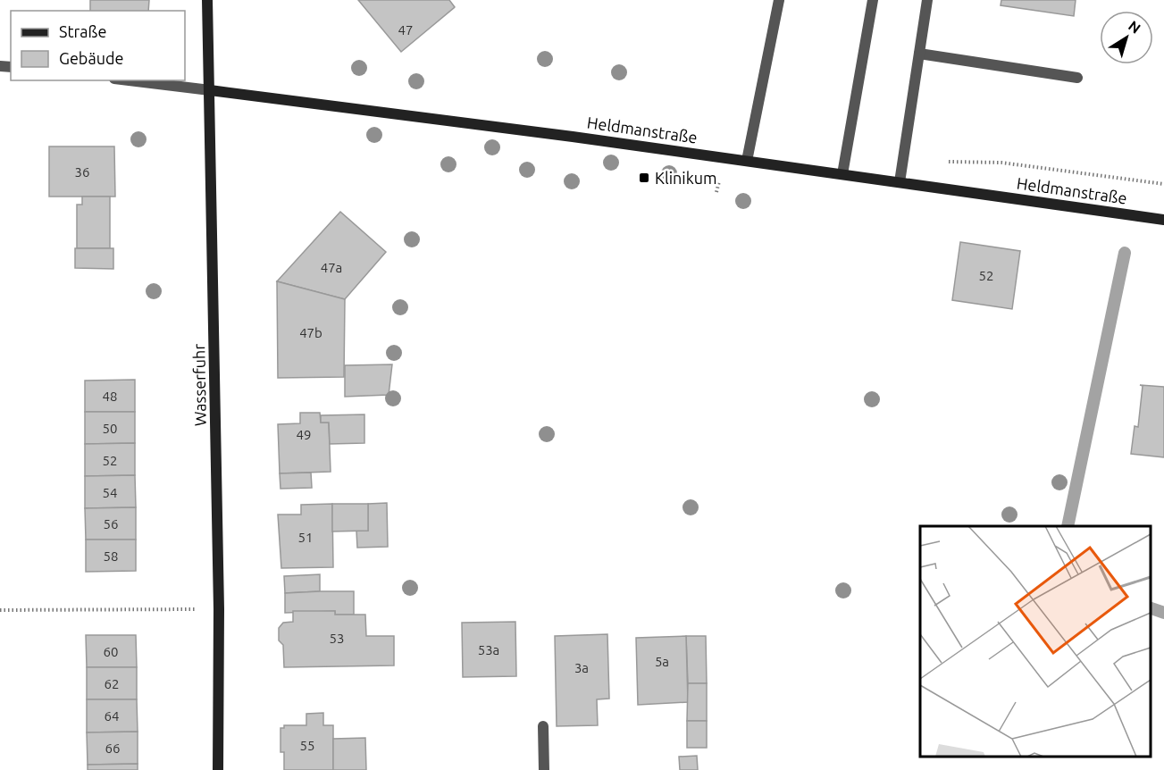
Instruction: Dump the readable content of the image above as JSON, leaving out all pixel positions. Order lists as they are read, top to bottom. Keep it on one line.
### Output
{"streets":{"main road":["Heldmanstraße","Wasserfuhr"]},"crossings":[["Heldmanstraße","Wasserfuhr"]],"places":{"transit":["Klinikum"]},"house_numbers":["47","36","47a","52","47b","48","50","49","52","54","56","51","58","53","53a","60","5a","3a","62","64","55","66"],"legend":["Straße","Gebäude"],"north":"top right"}
